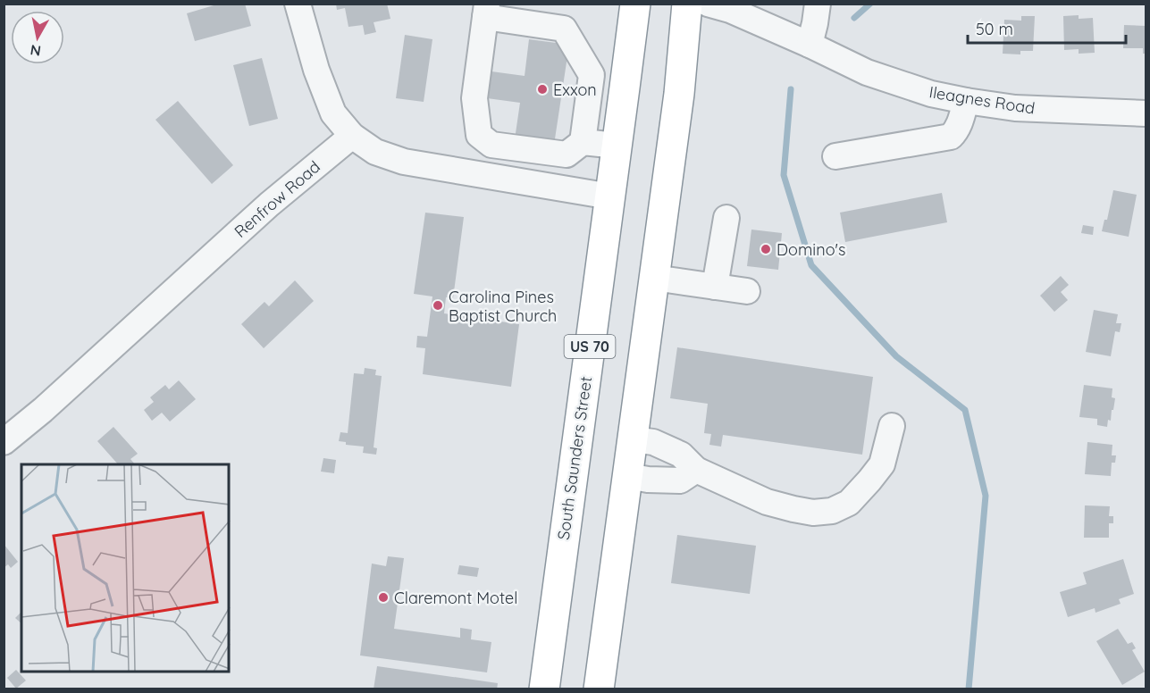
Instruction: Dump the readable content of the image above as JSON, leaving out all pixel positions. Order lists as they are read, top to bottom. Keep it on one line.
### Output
{"streets":{"highway":["US 70","South Saunders Street"],"street":["Ileagnes Road","Renfrow Road"]},"places":["Exxon","Domino's","Carolina Pines Baptist Church","Claremont Motel"],"scale_bar":"50 m","north":"bottom"}
